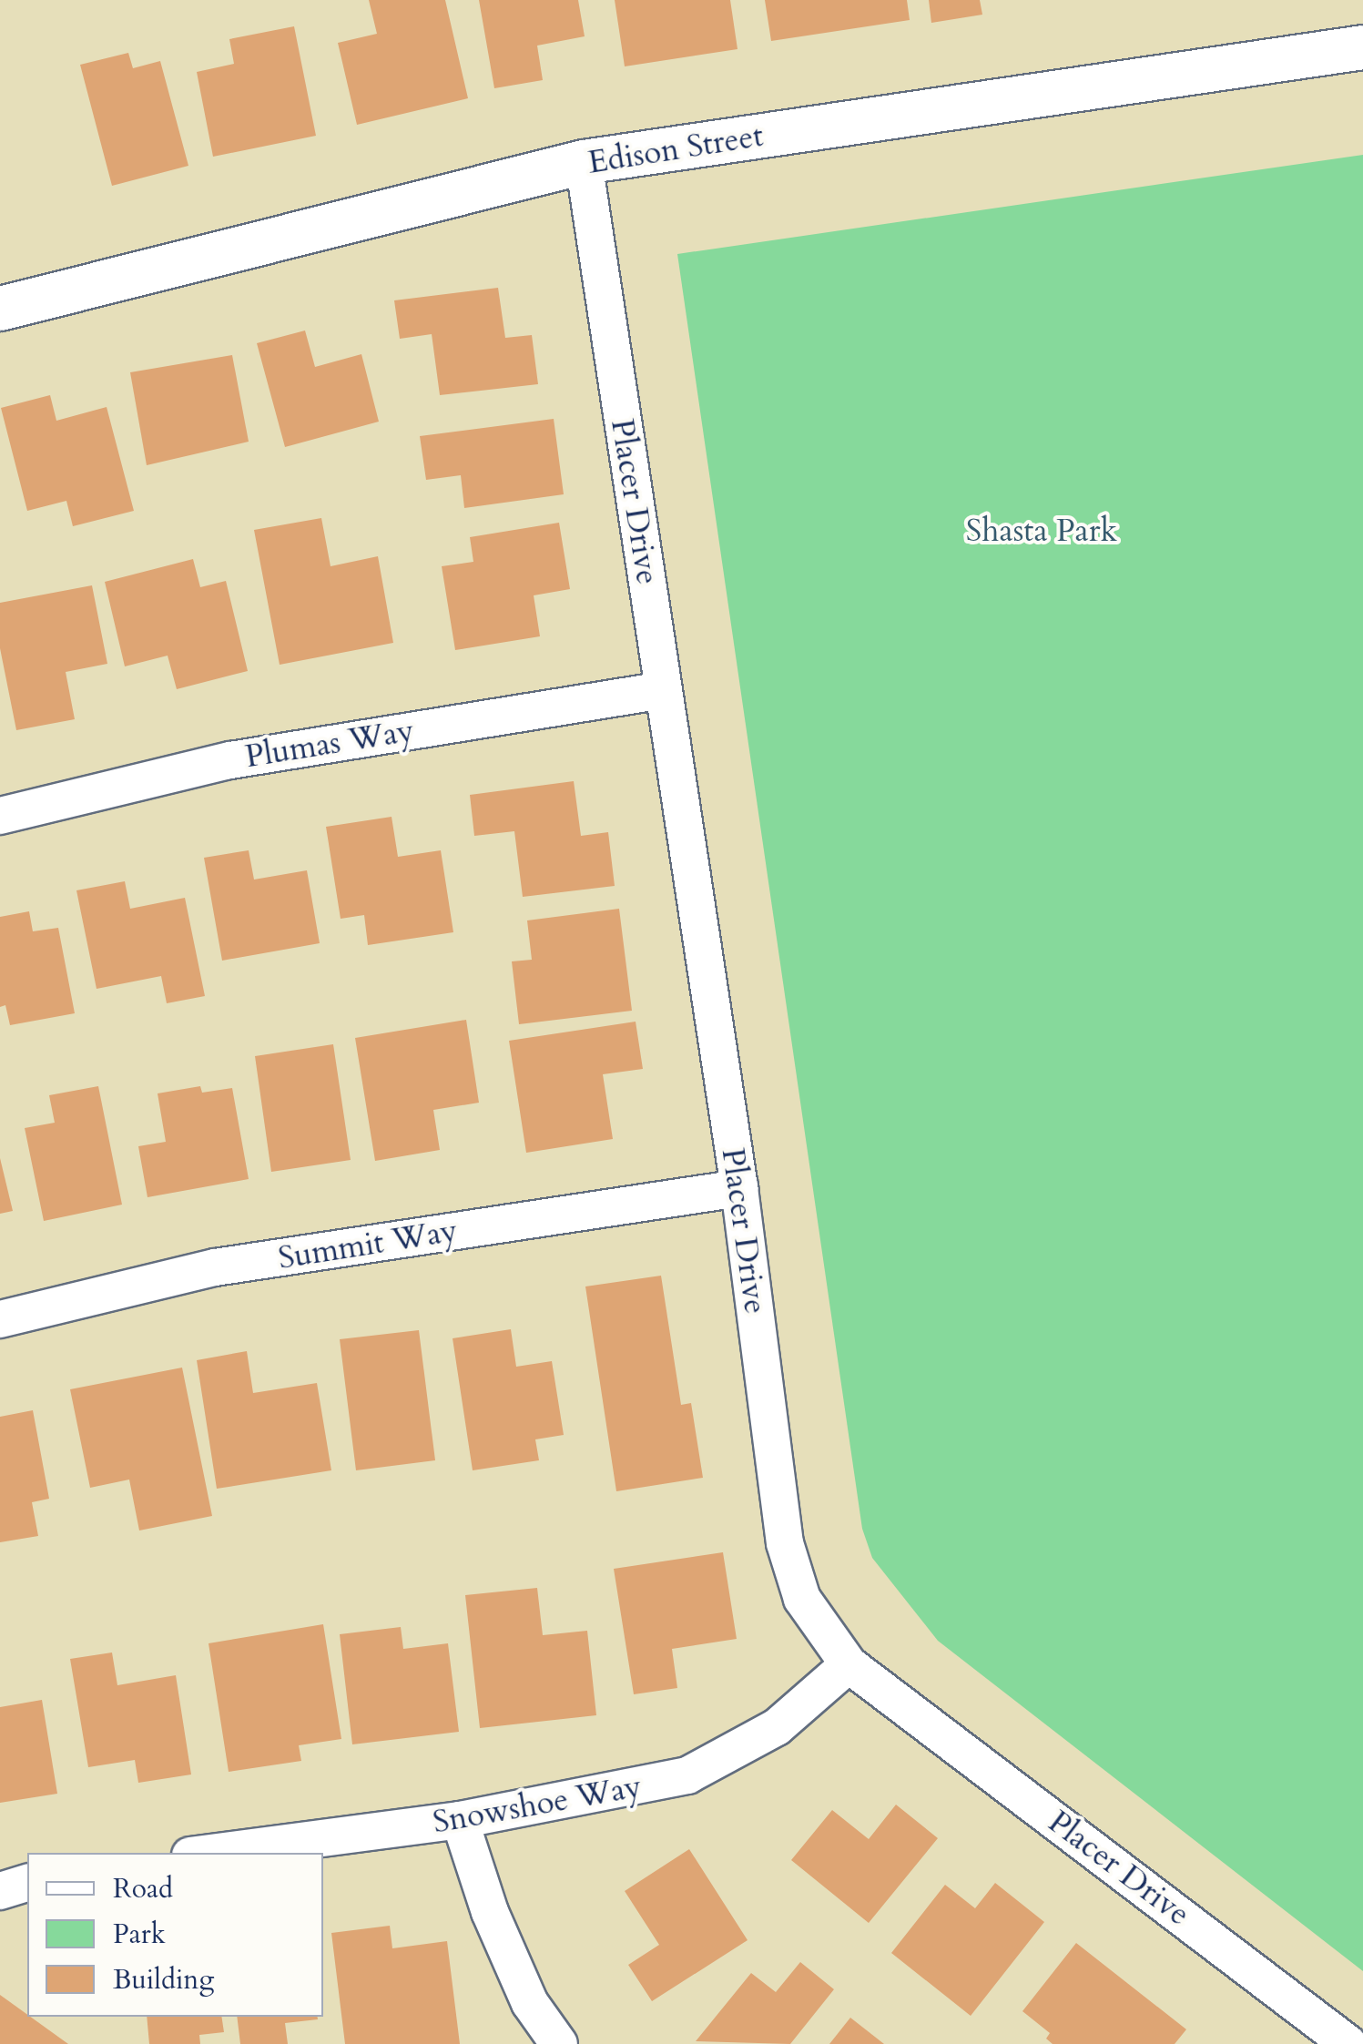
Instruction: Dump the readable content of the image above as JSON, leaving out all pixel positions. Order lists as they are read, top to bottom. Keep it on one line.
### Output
{"streets":{"street":["Edison Street","Placer Drive","Plumas Way","Summit Way","Snowshoe Way"]},"crossings":[["Edison Street","Placer Drive"],["Placer Drive","Plumas Way"],["Placer Drive","Summit Way"],["Placer Drive","Snowshoe Way"]],"parks":["Shasta Park"],"legend":["Road","Park","Building"]}
